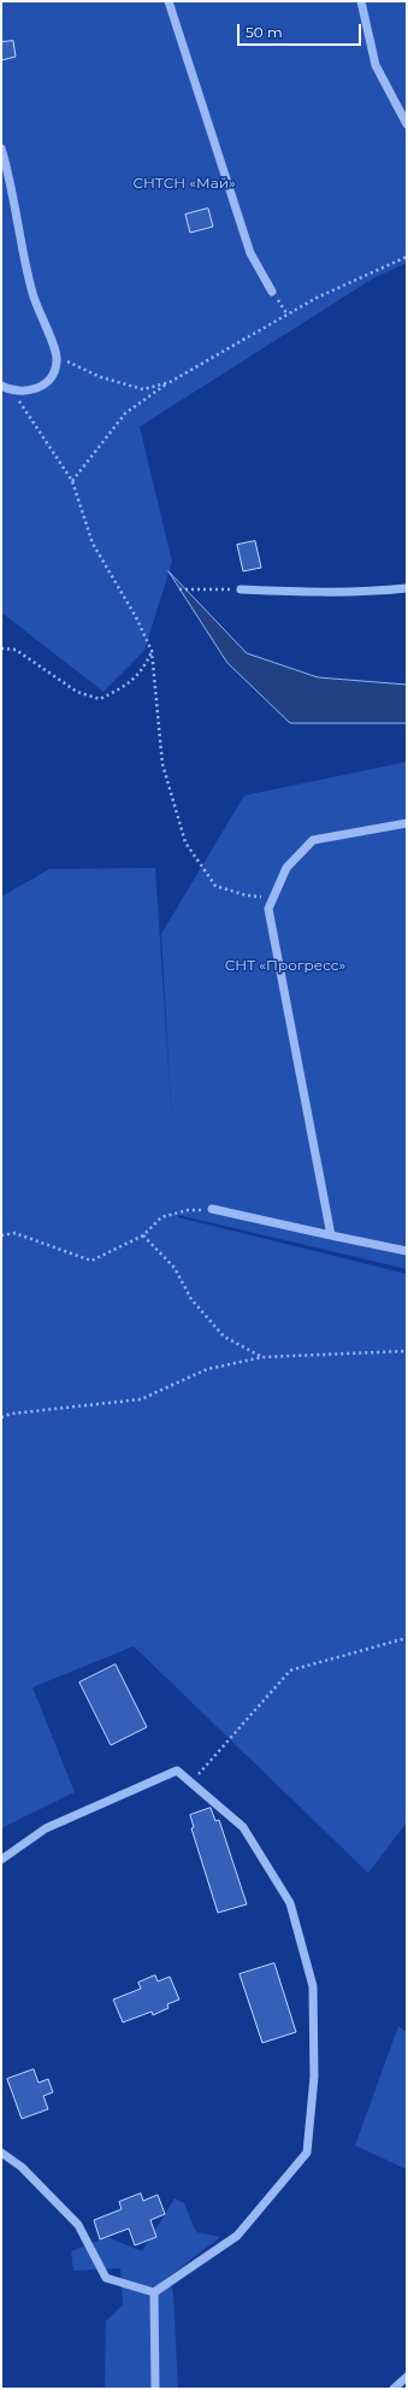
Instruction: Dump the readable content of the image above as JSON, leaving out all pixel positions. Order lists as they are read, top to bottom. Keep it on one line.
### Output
{"parks":["СНТСН «Май»","СНТ «Прогресс»"],"scale_bar":"50 m"}
